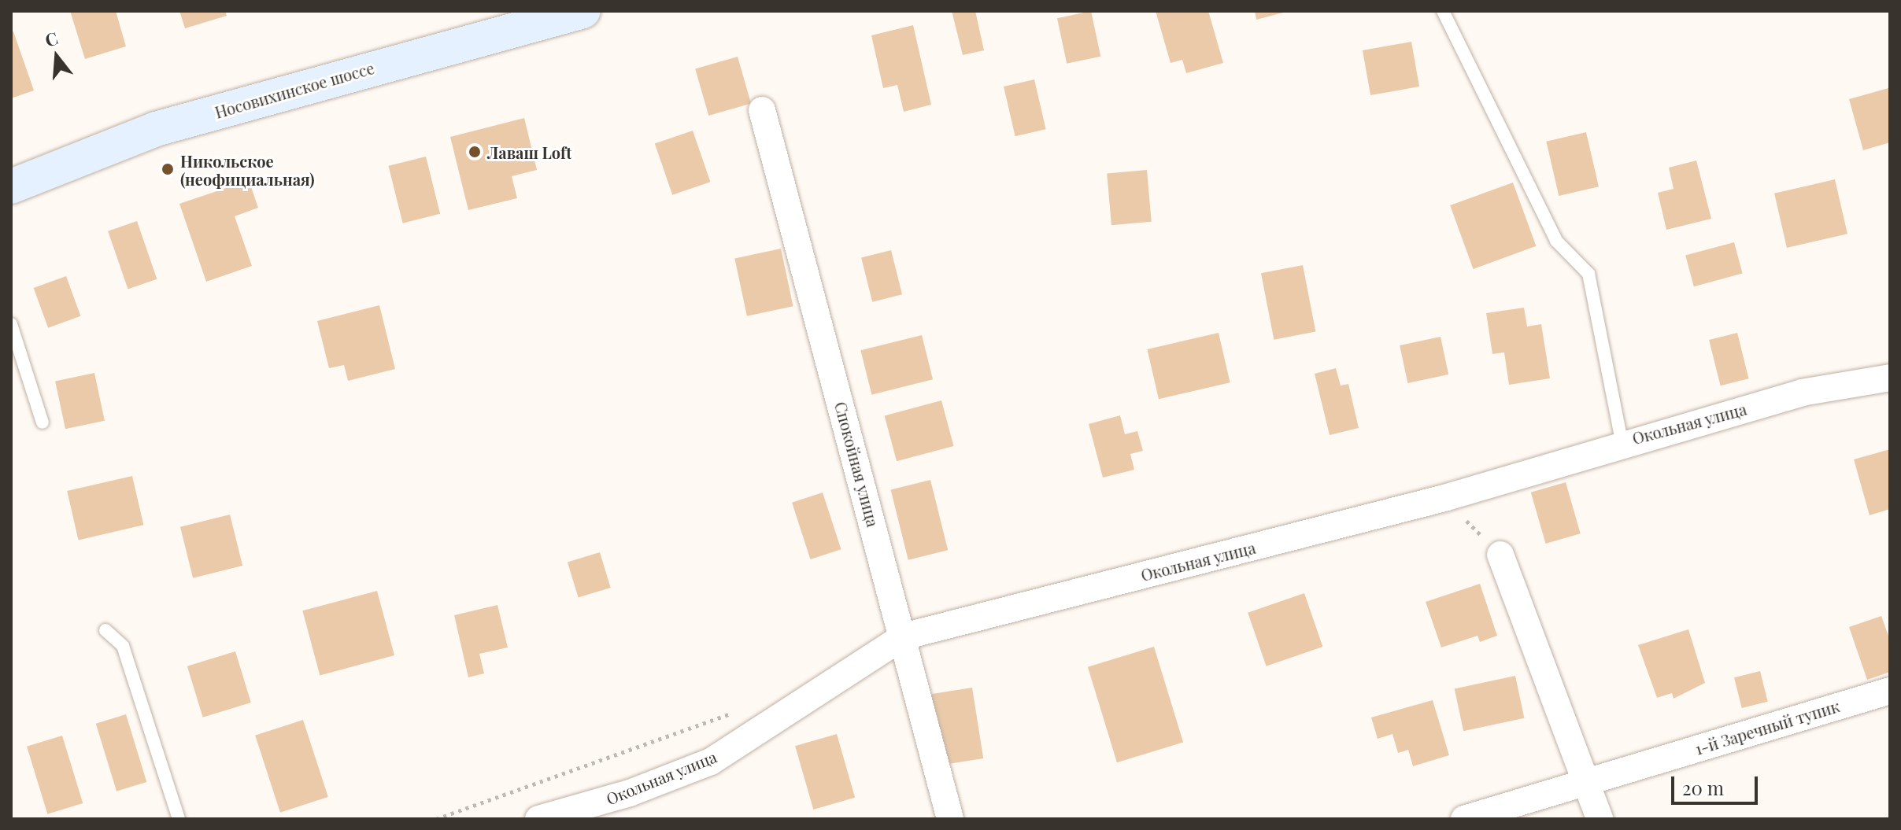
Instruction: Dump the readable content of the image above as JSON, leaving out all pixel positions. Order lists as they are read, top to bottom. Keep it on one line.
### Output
{"streets":{"main road":["Носовихинское шоссе"],"street":["Окольная улица","Спокойная улица","1-й Заречный тупик"]},"crossings":[["Окольная улица","Спокойная улица"]],"places":["Лаваш Loft","Никольское (неофициальная)"],"scale_bar":"20 m","north":"top"}
